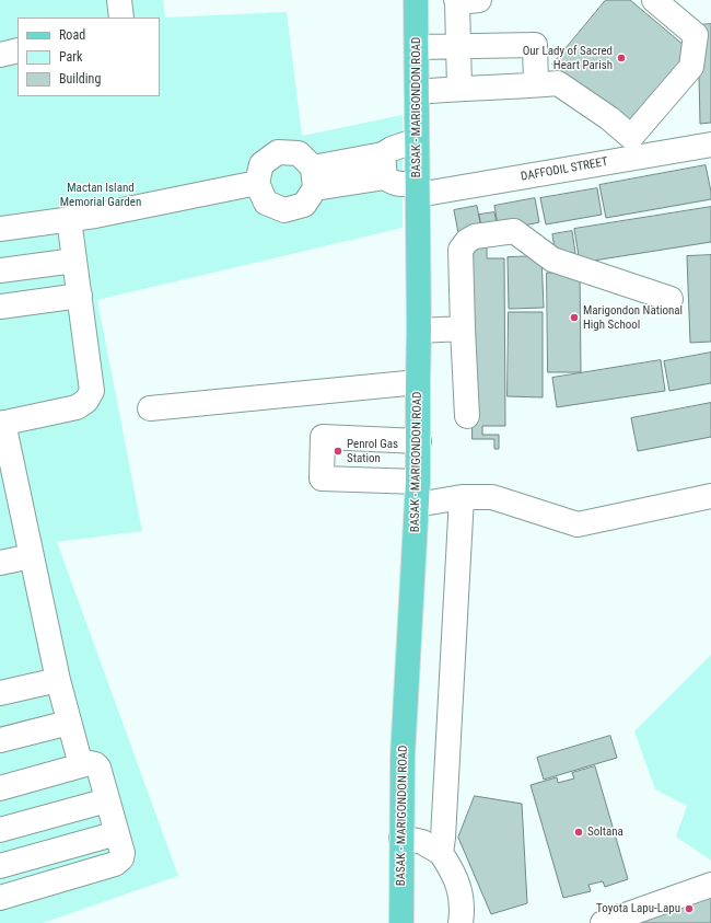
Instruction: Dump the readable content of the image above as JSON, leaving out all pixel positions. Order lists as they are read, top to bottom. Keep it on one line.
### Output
{"streets":{"main road":["BASAK - MARIGONDON ROAD"],"street":["DAFFODIL STREET"]},"crossings":[["BASAK - MARIGONDON ROAD","DAFFODIL STREET"]],"parks":["Mactan Island Memorial Garden"],"places":["Our Lady of Sacred Heart Parish","Marigondon National High School","Penrol Gas Station","Soltana","Toyota Lapu-Lapu"],"legend":["Road","Park","Building"]}
